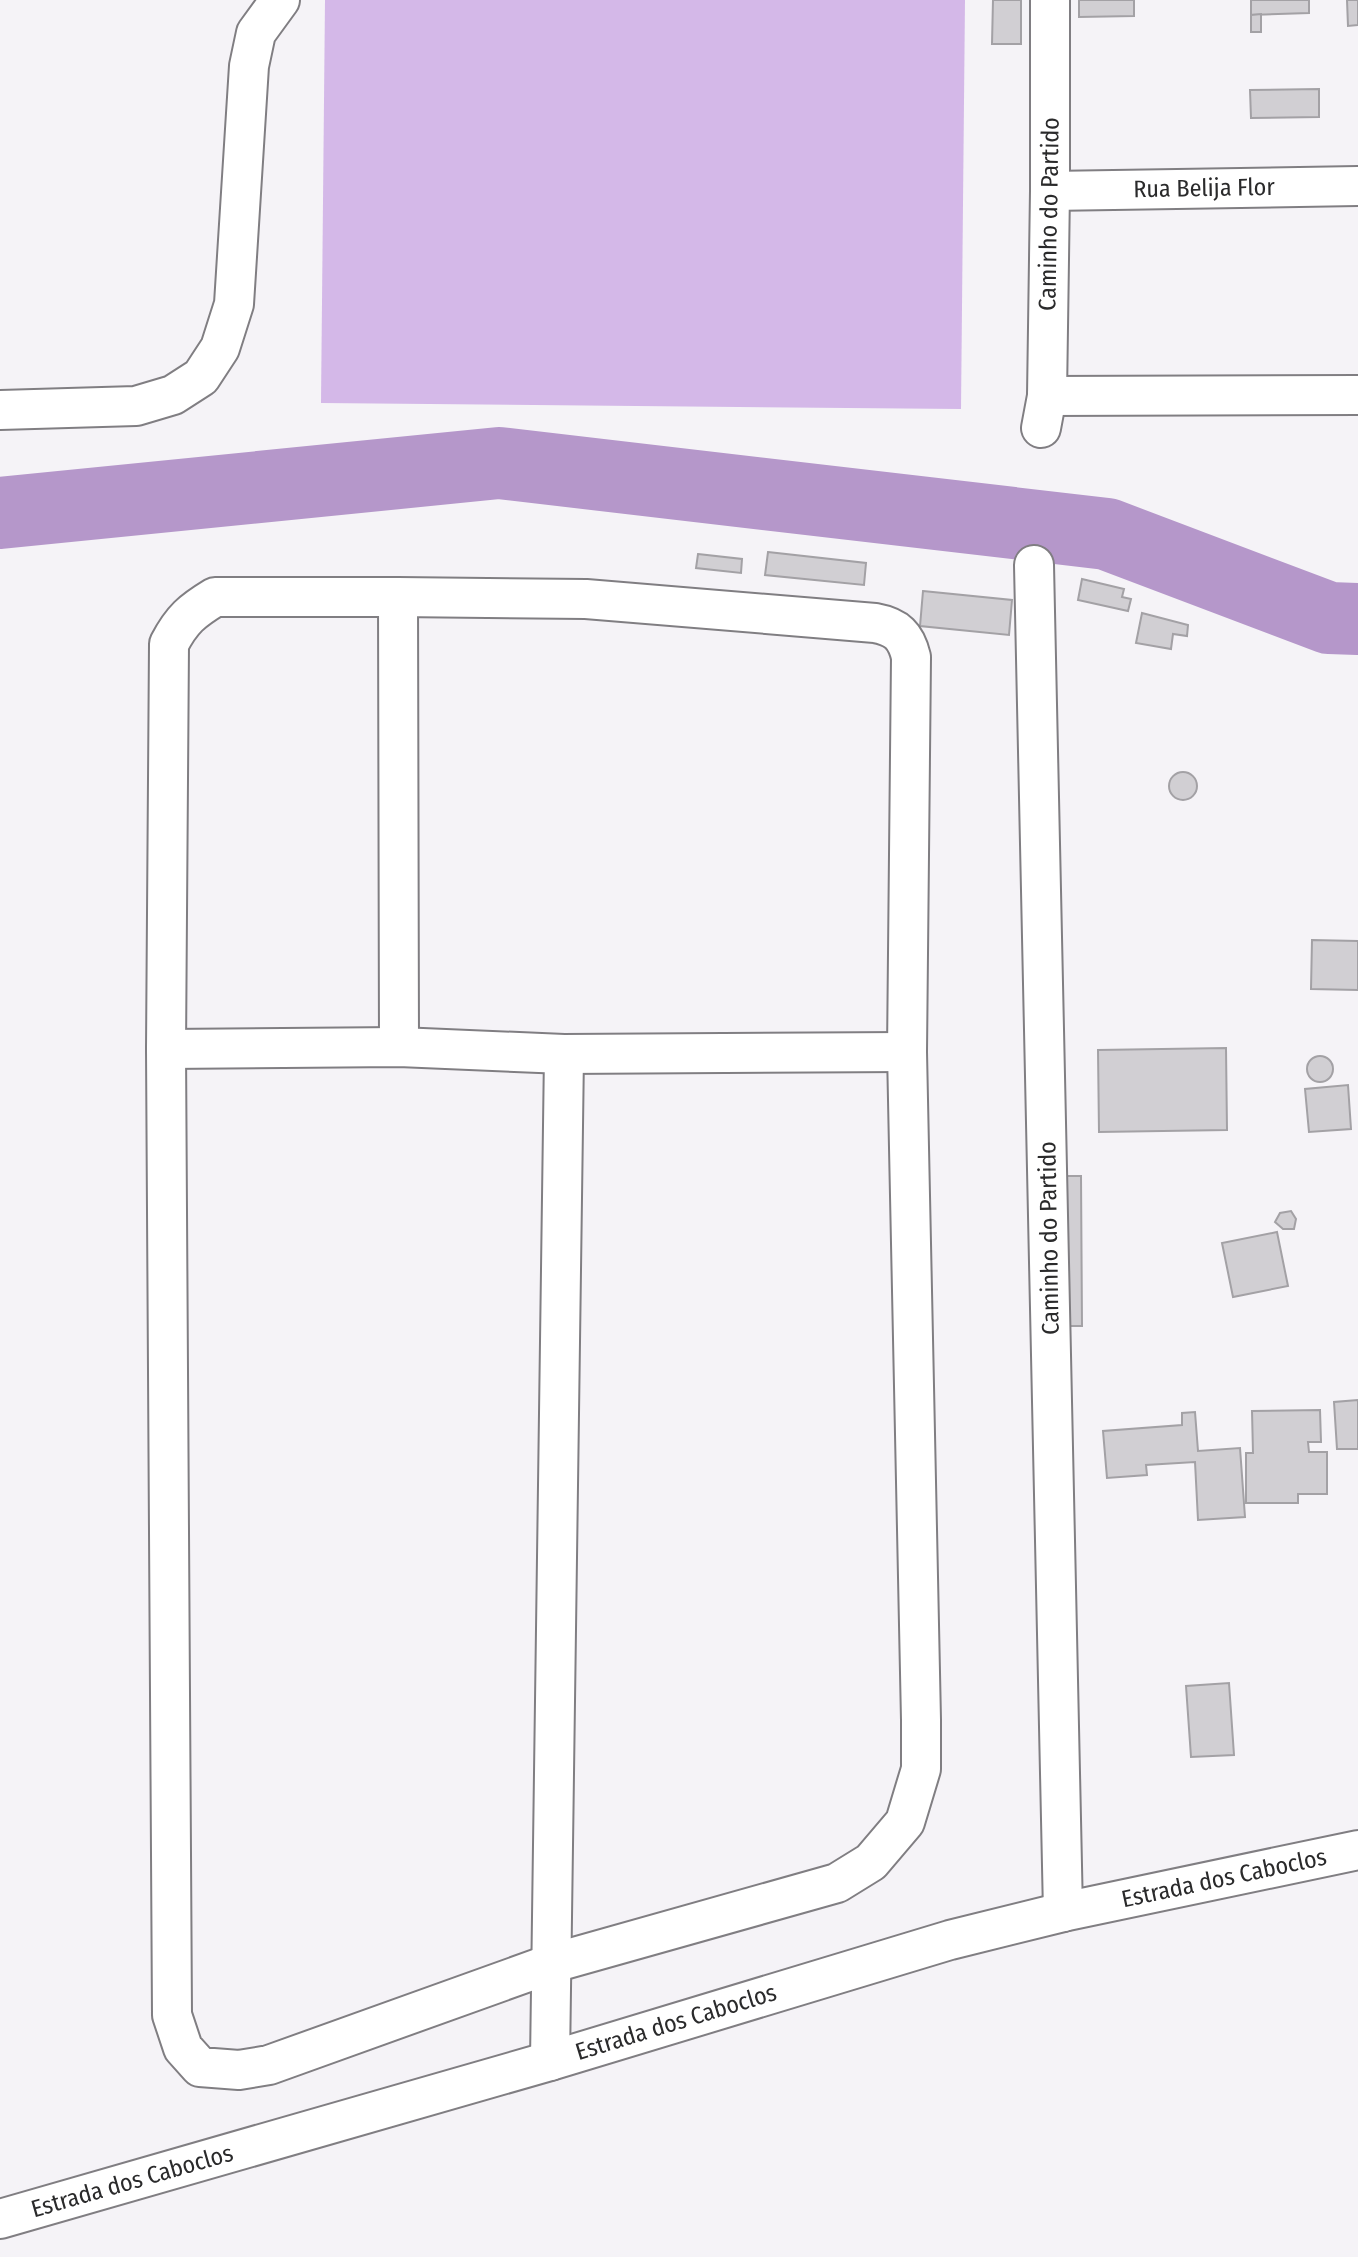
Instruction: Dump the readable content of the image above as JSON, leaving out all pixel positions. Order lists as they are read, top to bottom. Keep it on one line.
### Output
{"streets":{"street":["Rua Belija Flor","Caminho do Partido","Estrada dos Caboclos"]},"crossings":[["Rua Belija Flor","Caminho do Partido"],["Caminho do Partido","Estrada dos Caboclos"]]}
